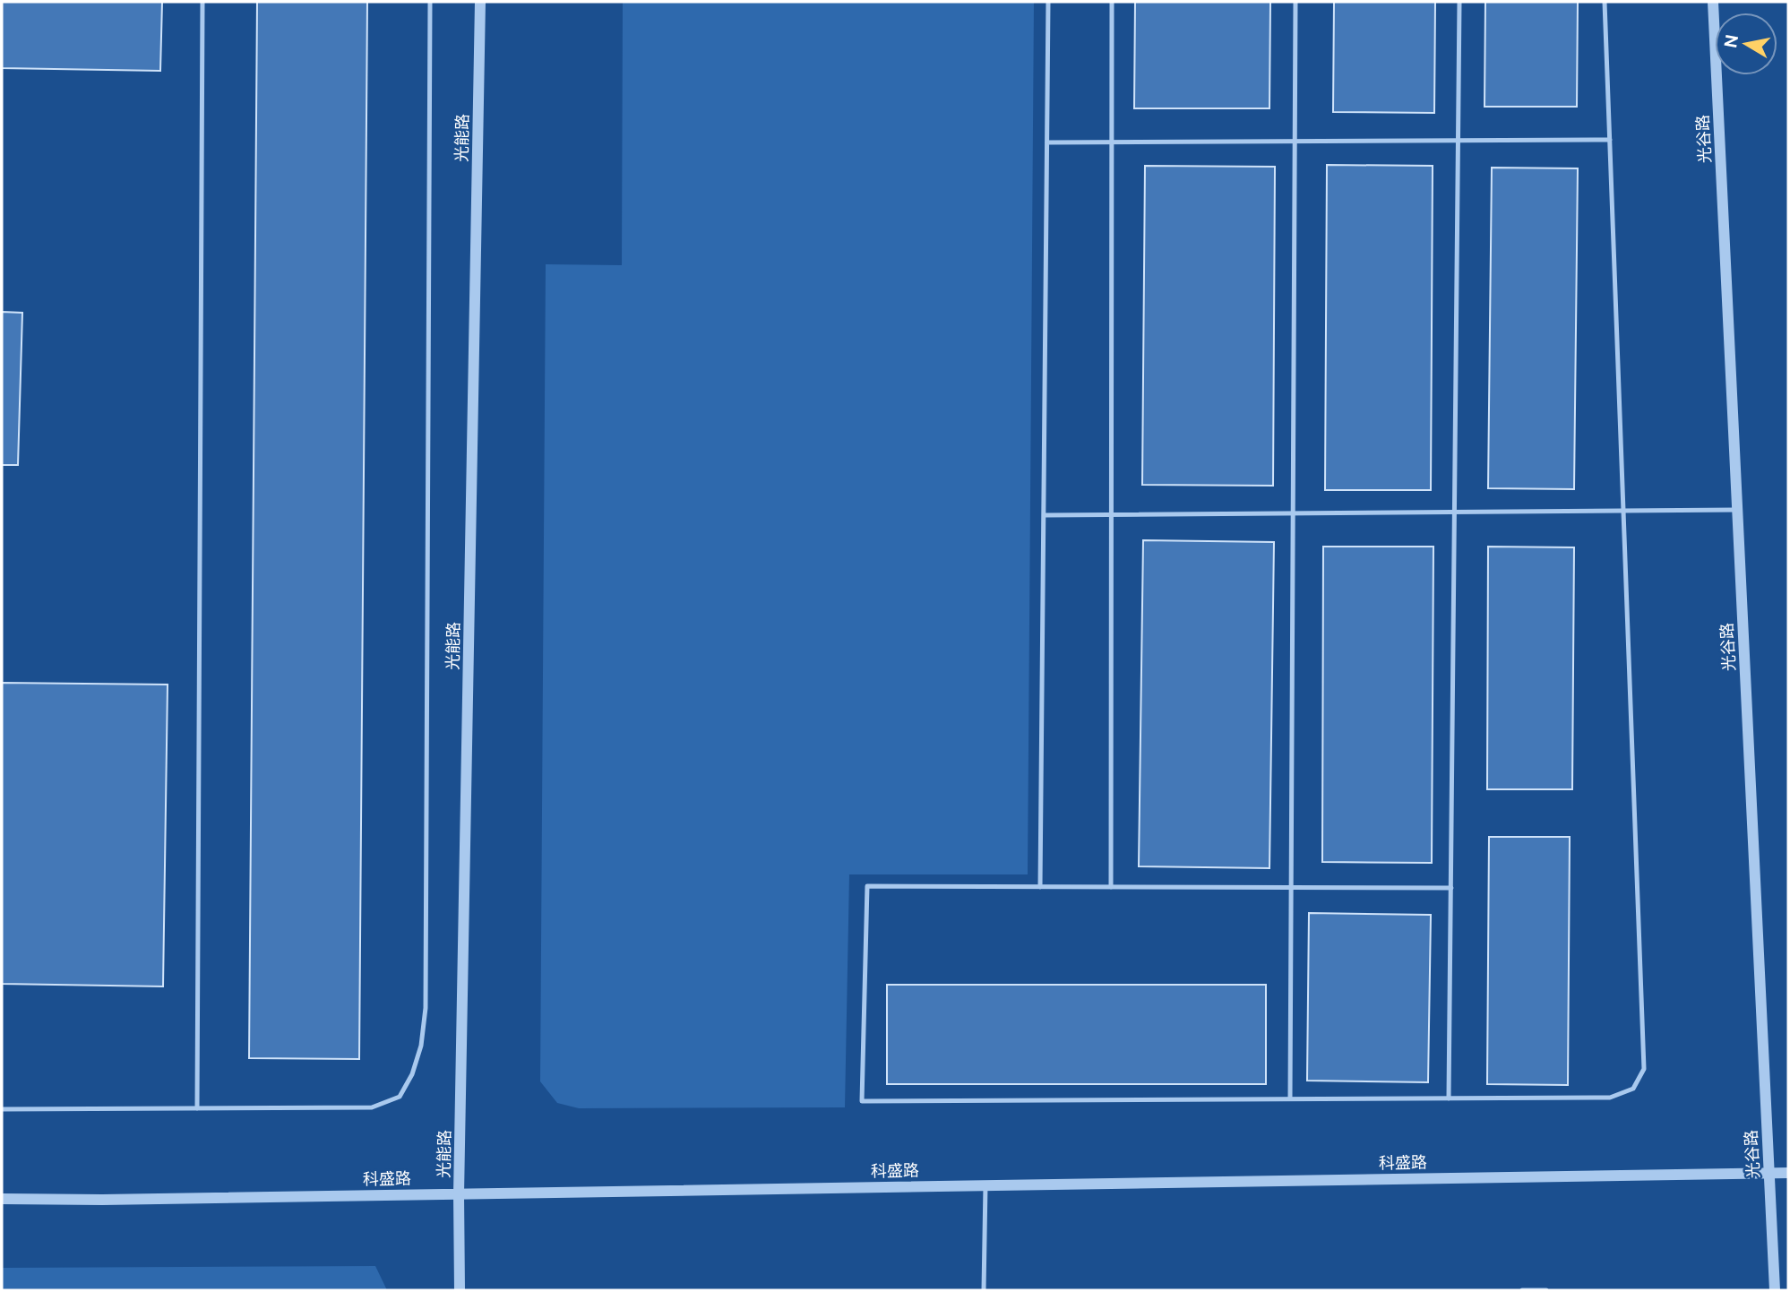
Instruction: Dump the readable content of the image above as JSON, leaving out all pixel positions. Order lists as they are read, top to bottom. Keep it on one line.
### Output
{"streets":{"street":["光能路","光谷路","科盛路"]},"crossings":[["光能路","科盛路"],["光谷路","科盛路"]],"north":"left"}
